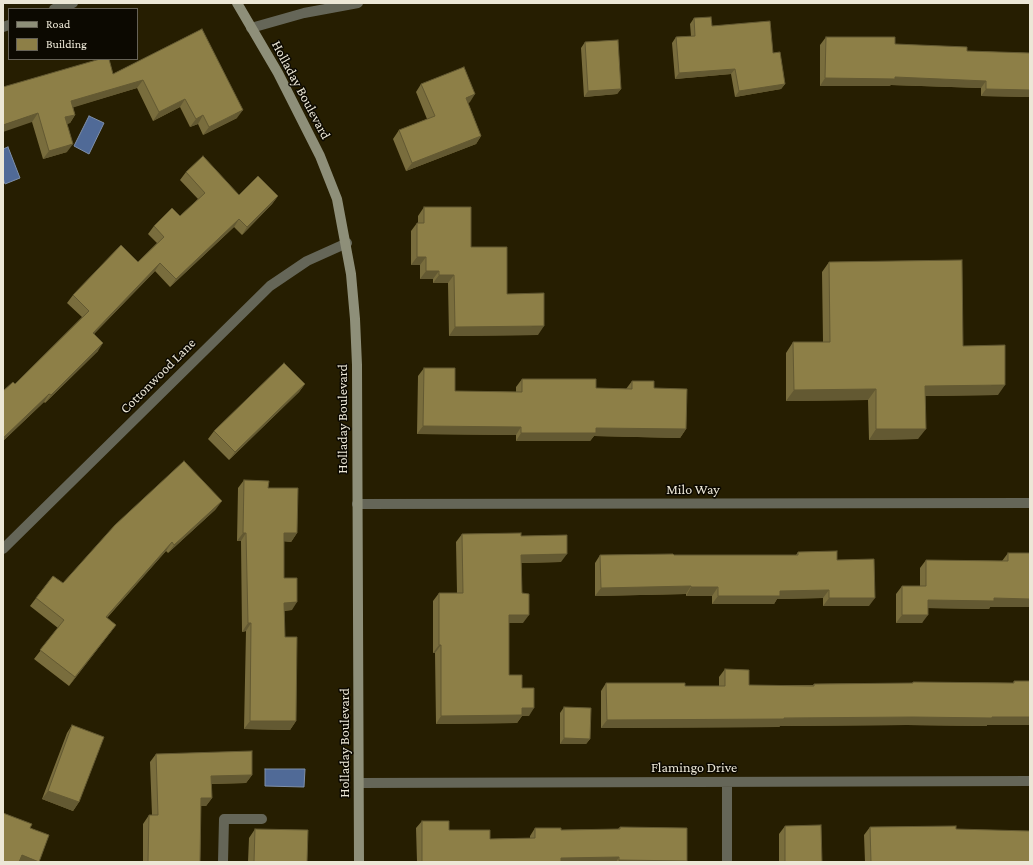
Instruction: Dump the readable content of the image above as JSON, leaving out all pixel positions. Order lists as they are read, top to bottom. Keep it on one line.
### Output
{"streets":{"main road":["Holladay Boulevard"],"street":["Cottonwood Lane","Milo Way","Flamingo Drive"]},"crossings":[["Holladay Boulevard","Cottonwood Lane"],["Holladay Boulevard","Milo Way"],["Holladay Boulevard","Flamingo Drive"]],"legend":["Road","Building"]}
